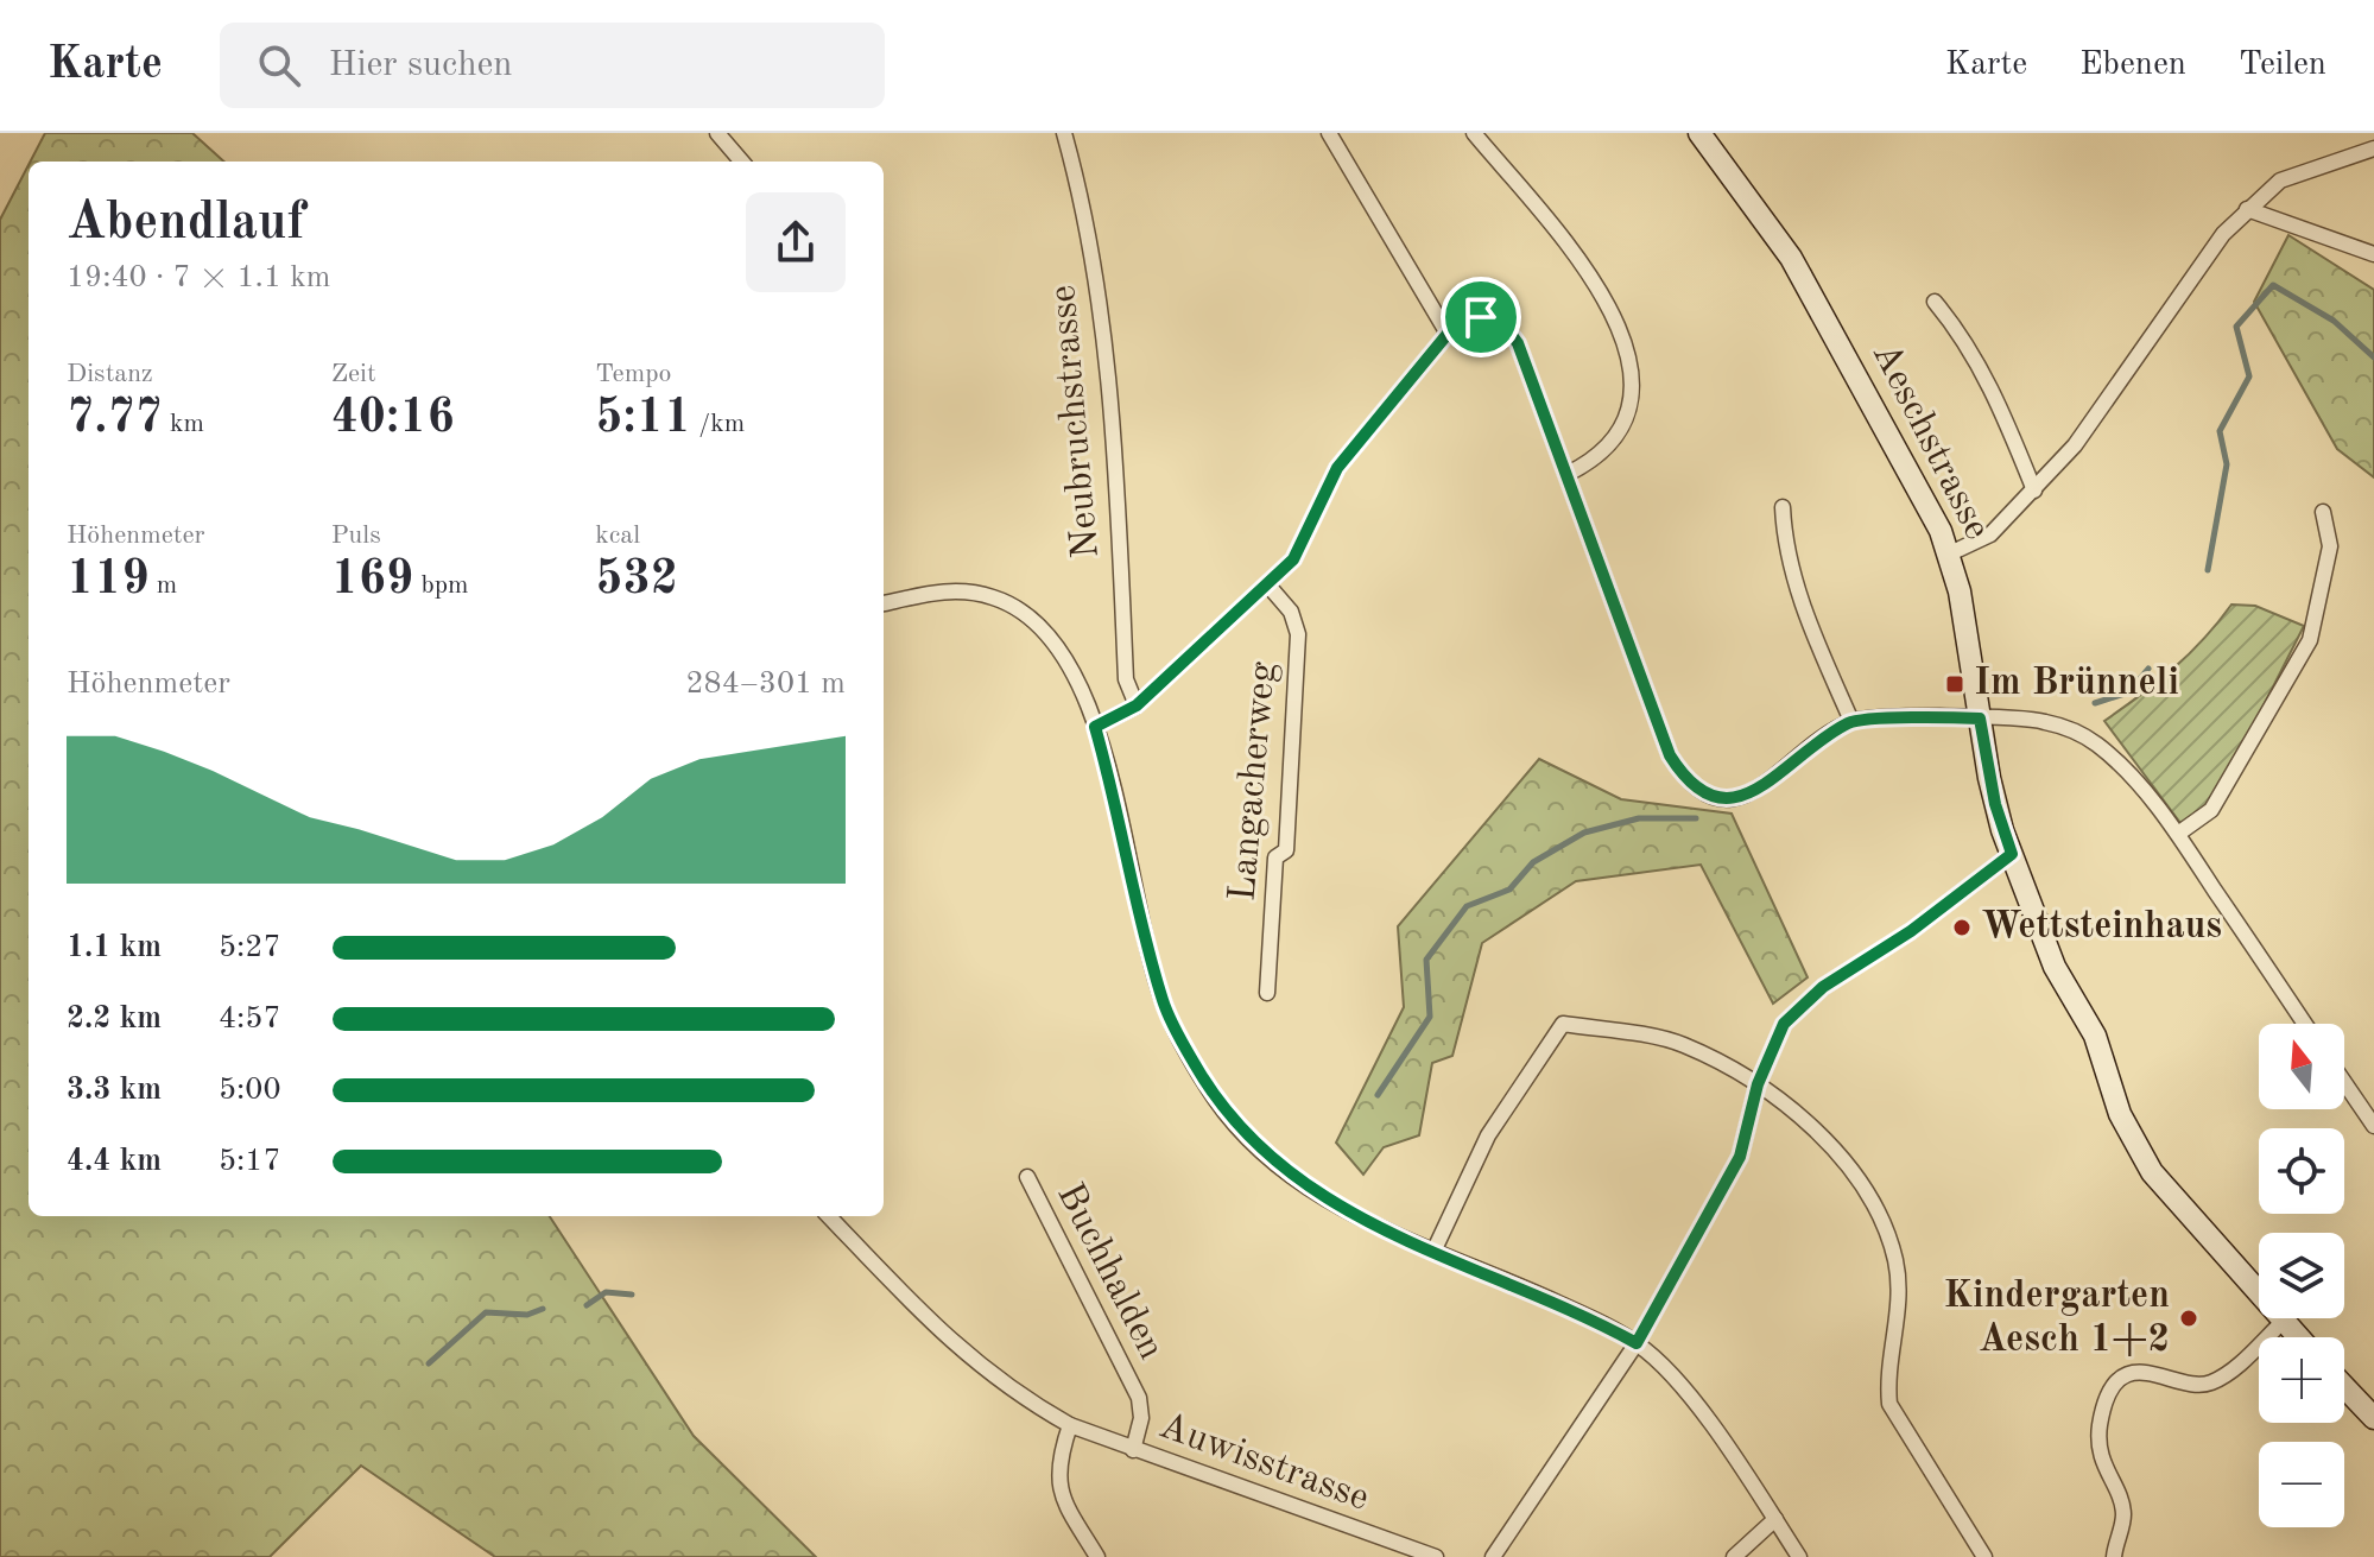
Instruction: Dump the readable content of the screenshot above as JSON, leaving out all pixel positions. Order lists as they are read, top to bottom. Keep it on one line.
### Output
{"streets":{"main road":["Aeschstrasse"],"street":["Neubruchstrasse","Langacherweg","Buchhalden","Auwisstrasse"]},"crossings":[["Buchhalden","Auwisstrasse"]],"places":{"transit":["Im Brünneli"],"other":["Wettsteinhaus","Kindergarten Aesch 1+2"]},"north":"top","page":{"header":"Karte","search":"Hier suchen","nav":["Karte","Ebenen","Teilen"],"heading":["Abendlauf","19:40 · 7 × 1.1 km"],"stats":[["Distanz","7.77 km"],["Zeit","40:16"],["Tempo","5:11 /km"],["Höhenmeter","119 m"],["Puls","169 bpm"],["kcal","532"]],"chart":["Höhenmeter","284–301 m"],"list":[{"name":"1.1 km","note":"5:27"},{"name":"2.2 km","note":"4:57"},{"name":"3.3 km","note":"5:00"},{"name":"4.4 km","note":"5:17"}],"map_buttons":["+","−"]}}
